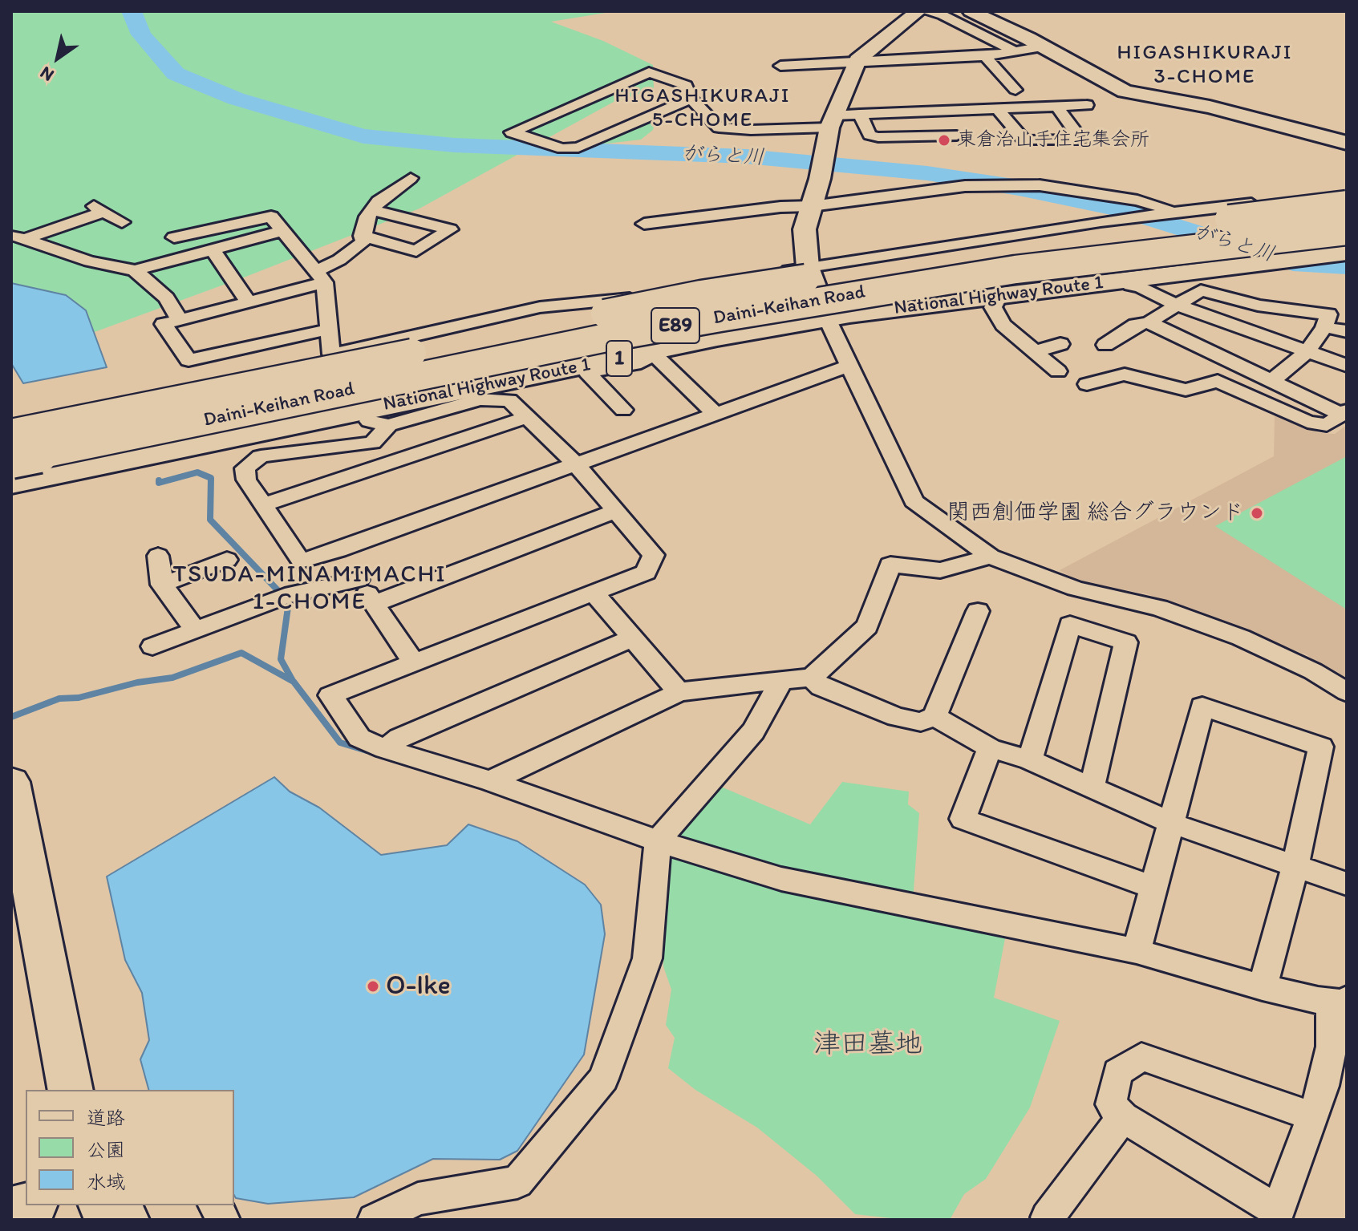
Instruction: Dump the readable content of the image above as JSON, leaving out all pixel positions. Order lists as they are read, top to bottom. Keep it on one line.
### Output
{"streets":{"highway":["National Highway Route 1","Daini-Keihan Road","E89","1"]},"crossings":[["National Highway Route 1","Daini-Keihan Road"]],"districts":["HIGASHIKURAJI 3-CHOME","HIGASHIKURAJI 5-CHOME","TSUDA-MINAMIMACHI 1-CHOME"],"water":["がらと川"],"parks":["津田墓地"],"places":["東倉治山手住宅集会所","関西創価学園 総合グラウンド","O-Ike"],"legend":["道路","公園","水域"],"north":"bottom left"}
